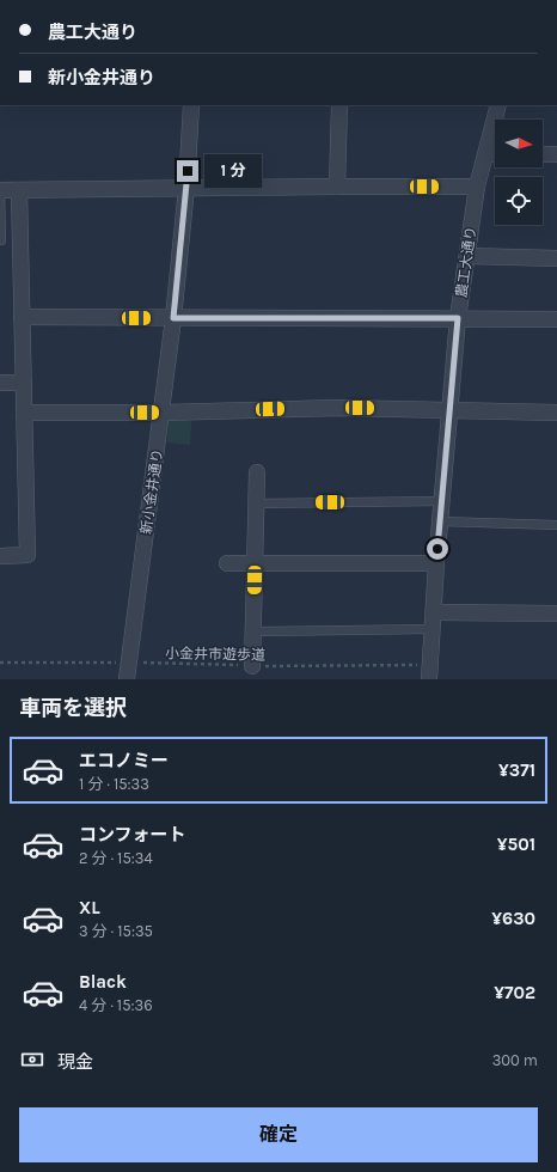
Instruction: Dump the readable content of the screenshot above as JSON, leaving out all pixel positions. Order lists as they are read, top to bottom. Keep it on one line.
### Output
{"streets":{"street":["農工大通り","新小金井通り"],"path":["小金井市遊歩道"]},"crossings":[["農工大通り","小金井市遊歩道"],["新小金井通り","小金井市遊歩道"]],"north":"right","page":{"banner":["農工大通り","新小金井通り"],"bubble":"1 分","heading":"車両を選択","list":[{"name":"エコノミー","note":"1 分 · 15:33","value":"¥371"},{"name":"コンフォート","note":"2 分 · 15:34","value":"¥501"},{"name":"XL","note":"3 分 · 15:35","value":"¥630"},{"name":"Black","note":"4 分 · 15:36","value":"¥702"}],"pay":["現金","300 m"],"buttons":"確定"}}
